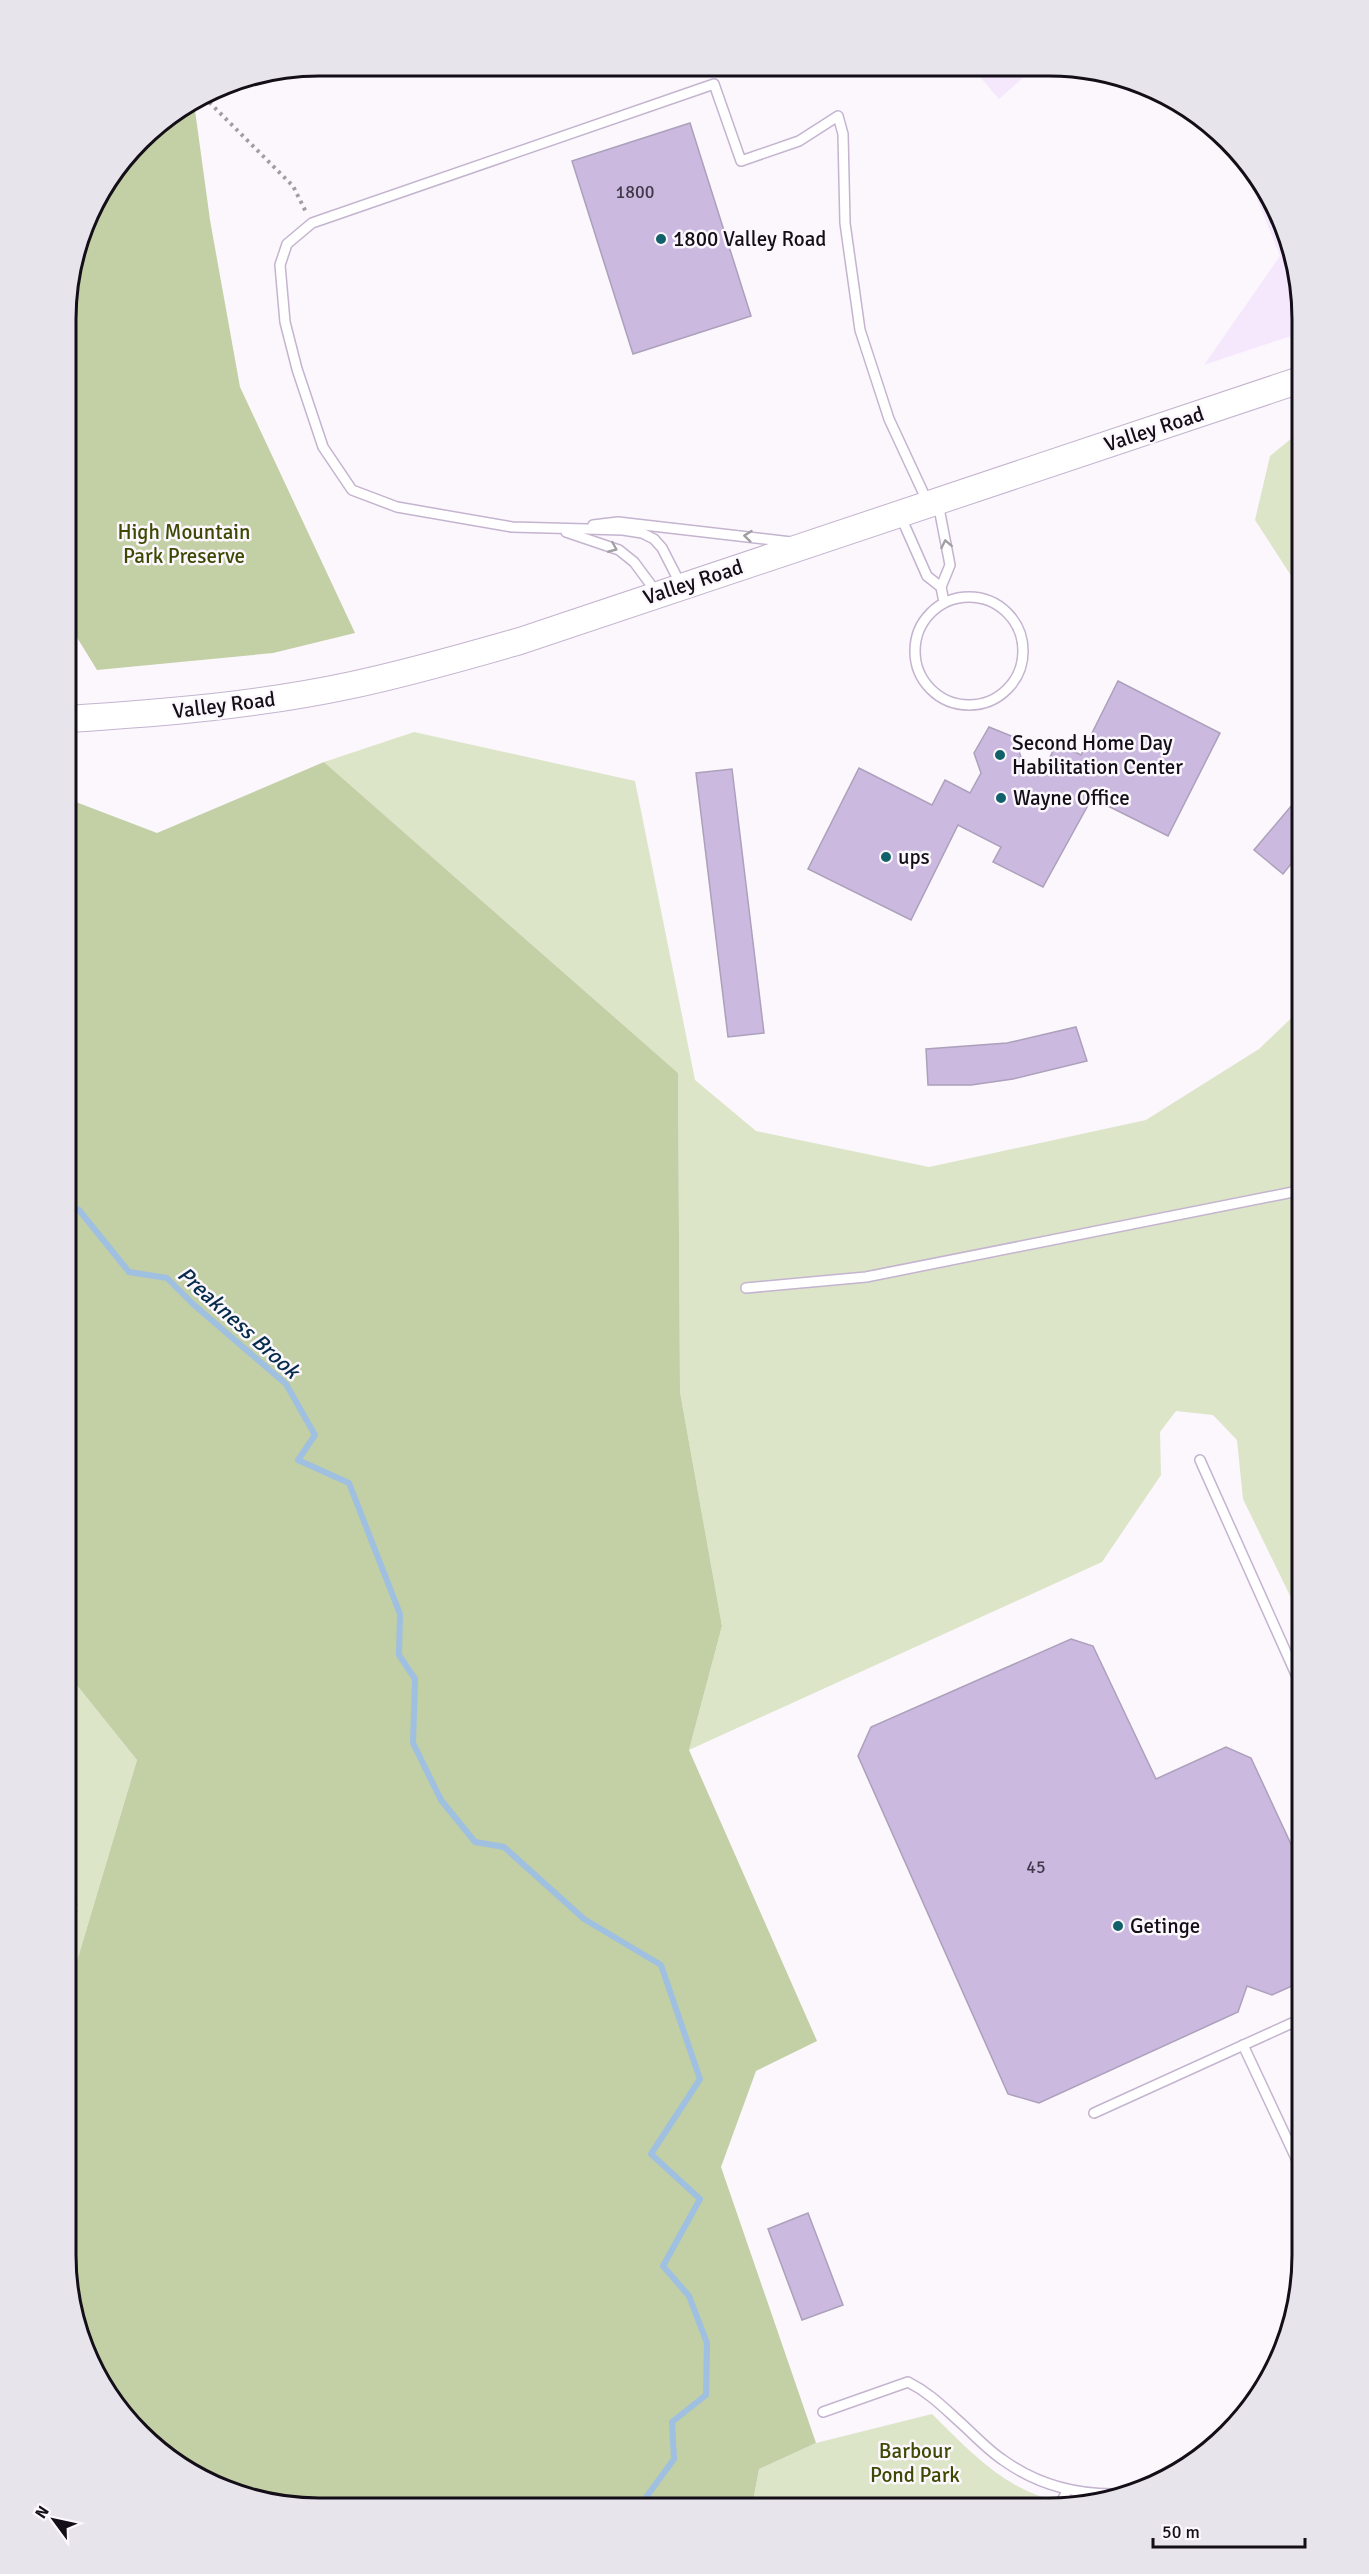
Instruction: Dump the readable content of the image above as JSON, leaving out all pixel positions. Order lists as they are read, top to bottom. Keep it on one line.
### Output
{"streets":{"main road":["Valley Road"]},"water":["Preakness Brook"],"parks":["High Mountain Park Preserve","Barbour Pond Park"],"places":["1800 Valley Road","Second Home Day Habilitation Center","Wayne Office","ups","Getinge"],"house_numbers":["1800","45"],"scale_bar":"50 m","north":"top left"}
